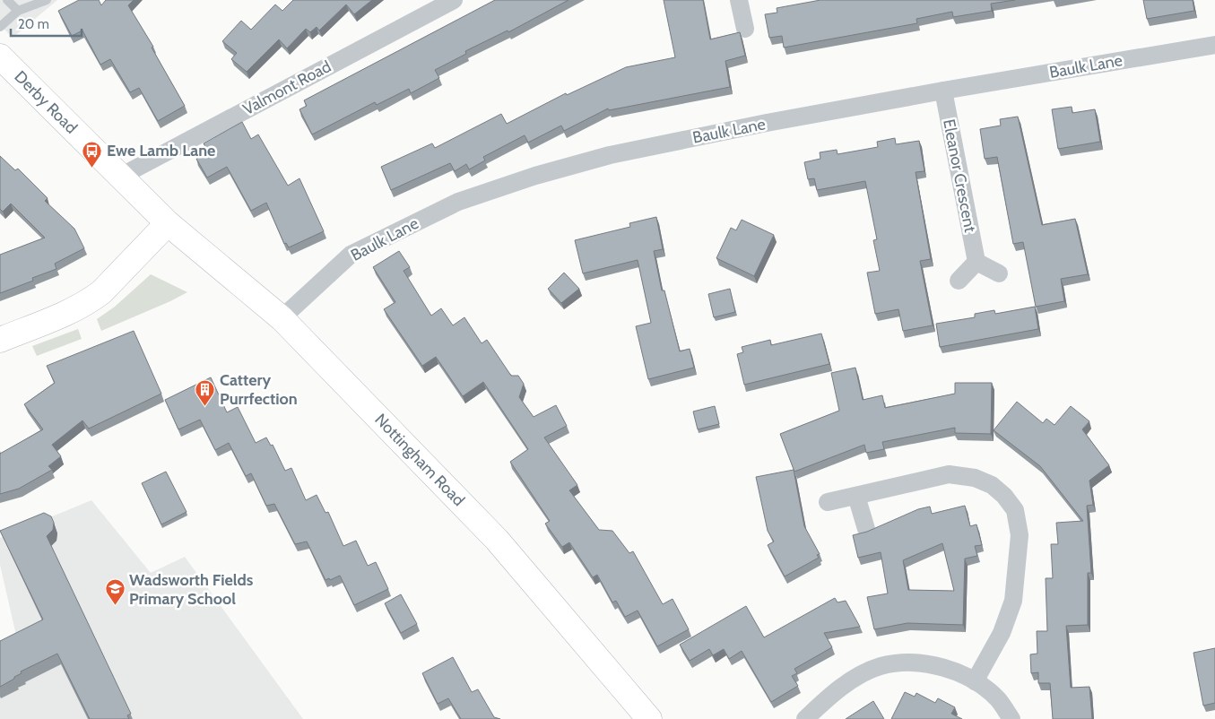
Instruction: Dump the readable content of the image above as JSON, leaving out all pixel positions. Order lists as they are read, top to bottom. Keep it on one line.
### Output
{"streets":{"main road":["Derby Road","Nottingham Road"],"street":["Baulk Lane","Valmont Road","Eleanor Crescent"]},"crossings":[["Baulk Lane","Eleanor Crescent"],["Baulk Lane","Nottingham Road"],["Valmont Road","Derby Road"],["Derby Road","Nottingham Road"]],"places":{"bus stop":["Ewe Lamb Lane"],"building":["Cattery Purrfection"],"school or university":["Wadsworth Fields Primary School"]},"scale_bar":"20 m"}
